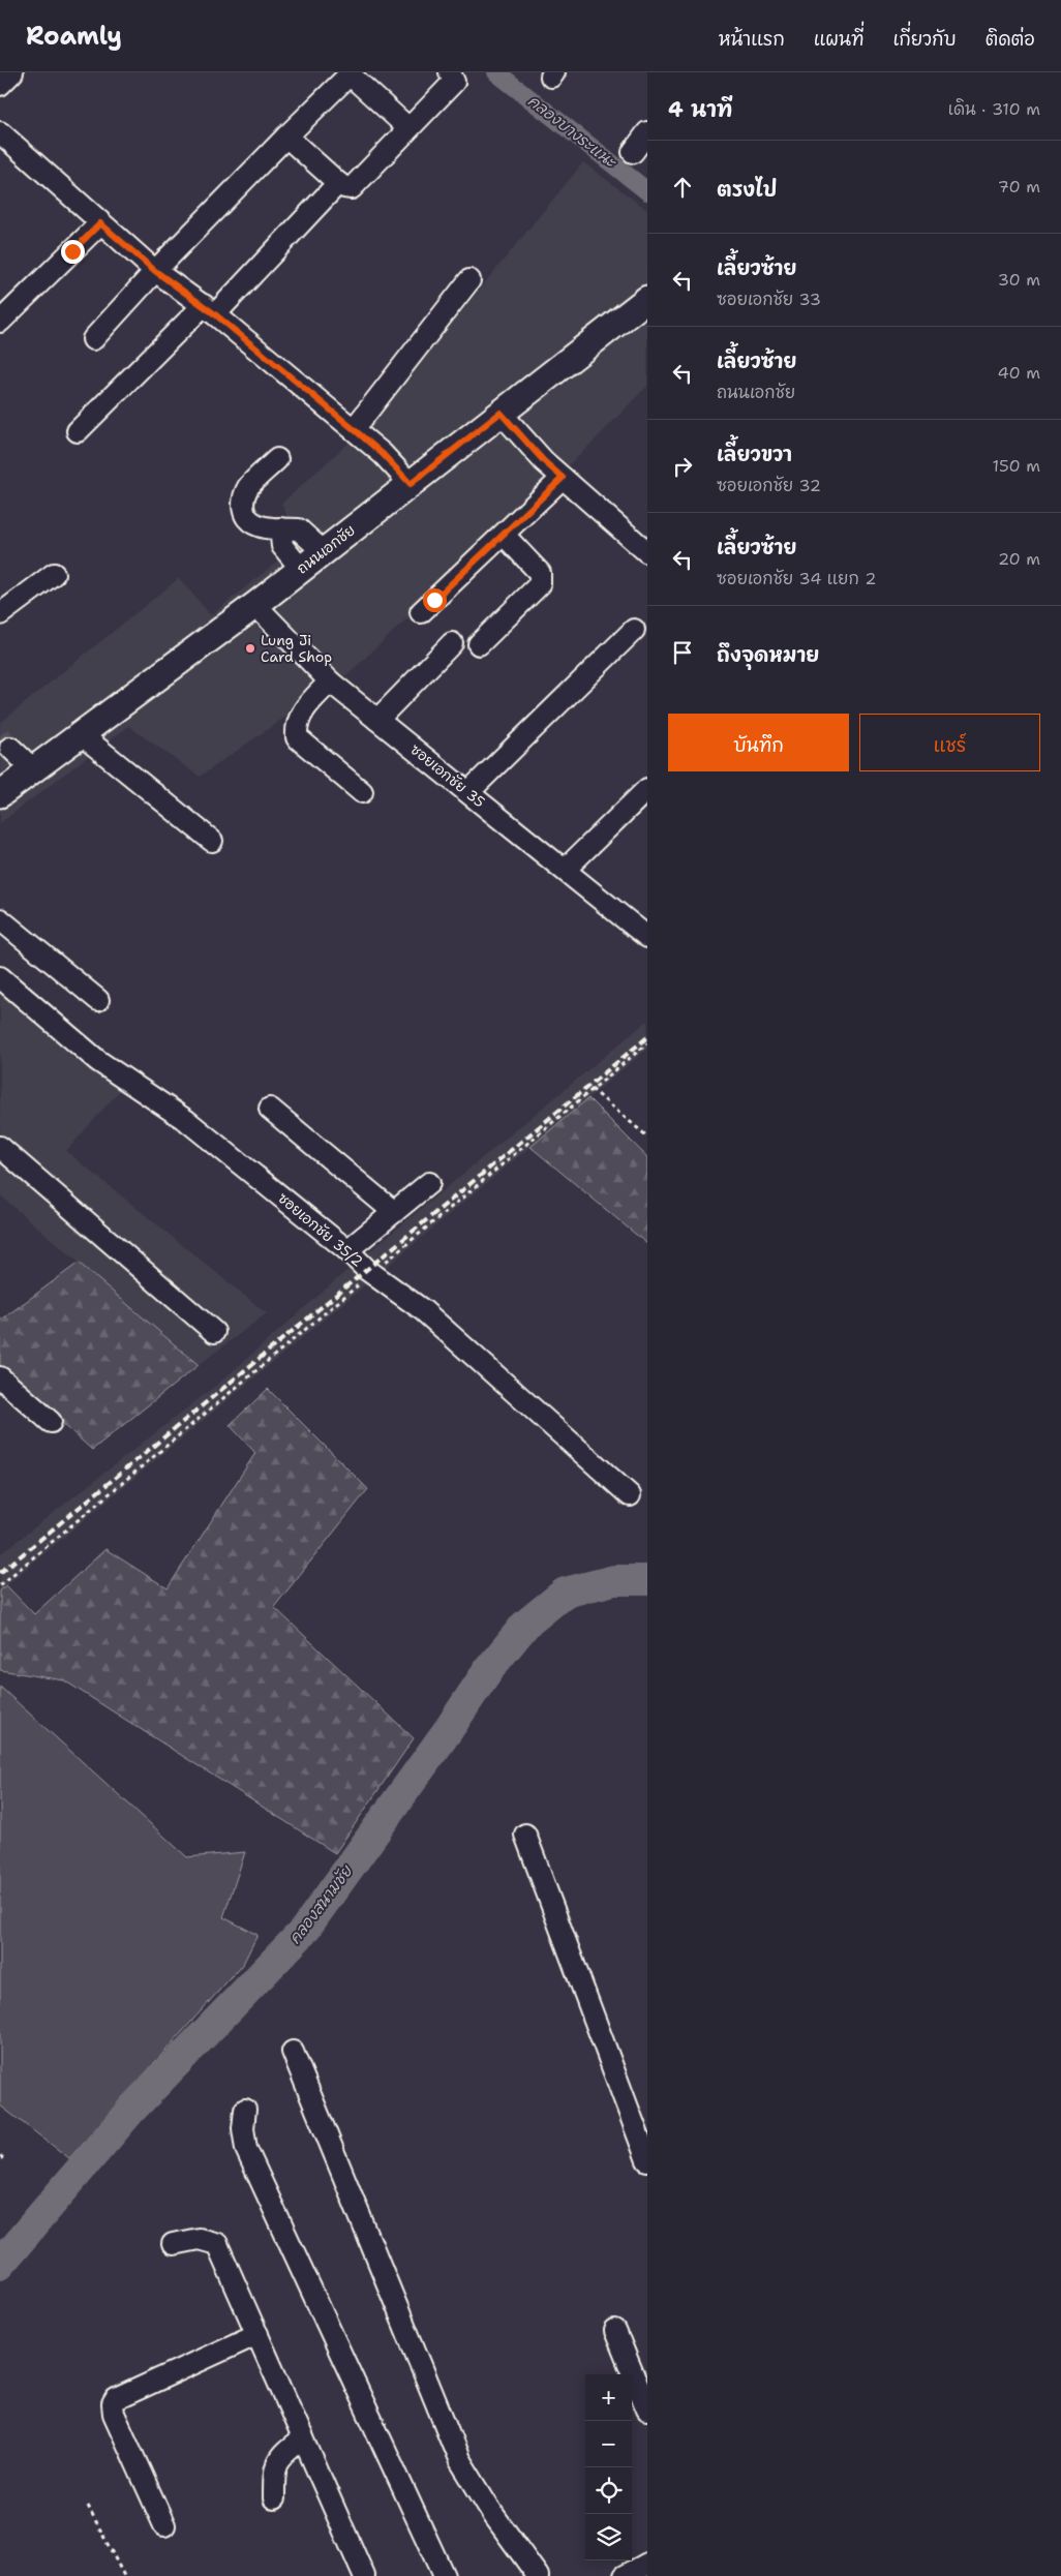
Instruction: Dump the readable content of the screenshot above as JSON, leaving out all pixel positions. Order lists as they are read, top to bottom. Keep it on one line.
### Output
{"streets":{"main road":["ถนนเอกชัย"],"street":["ซอยเอกชัย 35","ซอยเอกชัย 35/2"]},"crossings":[["ถนนเอกชัย","ซอยเอกชัย 35"]],"water":["คลองบางระแนะ","คลองสนามชัย"],"places":["Lung Ji Card Shop"],"page":{"header":"Roamly","nav":["หน้าแรก","แผนที่","เกี่ยวกับ","ติดต่อ"],"heading":["4 นาที","เดิน · 310 m"],"list":[["ตรงไป","70 m"],["เลี้ยวซ้าย","ซอยเอกชัย 33","30 m"],["เลี้ยวซ้าย","ถนนเอกชัย","40 m"],["เลี้ยวขวา","ซอยเอกชัย 32","150 m"],["เลี้ยวซ้าย","ซอยเอกชัย 34 แยก 2","20 m"],"ถึงจุดหมาย"],"buttons":["บันทึก","แชร์"],"map_buttons":["+","−"]}}
